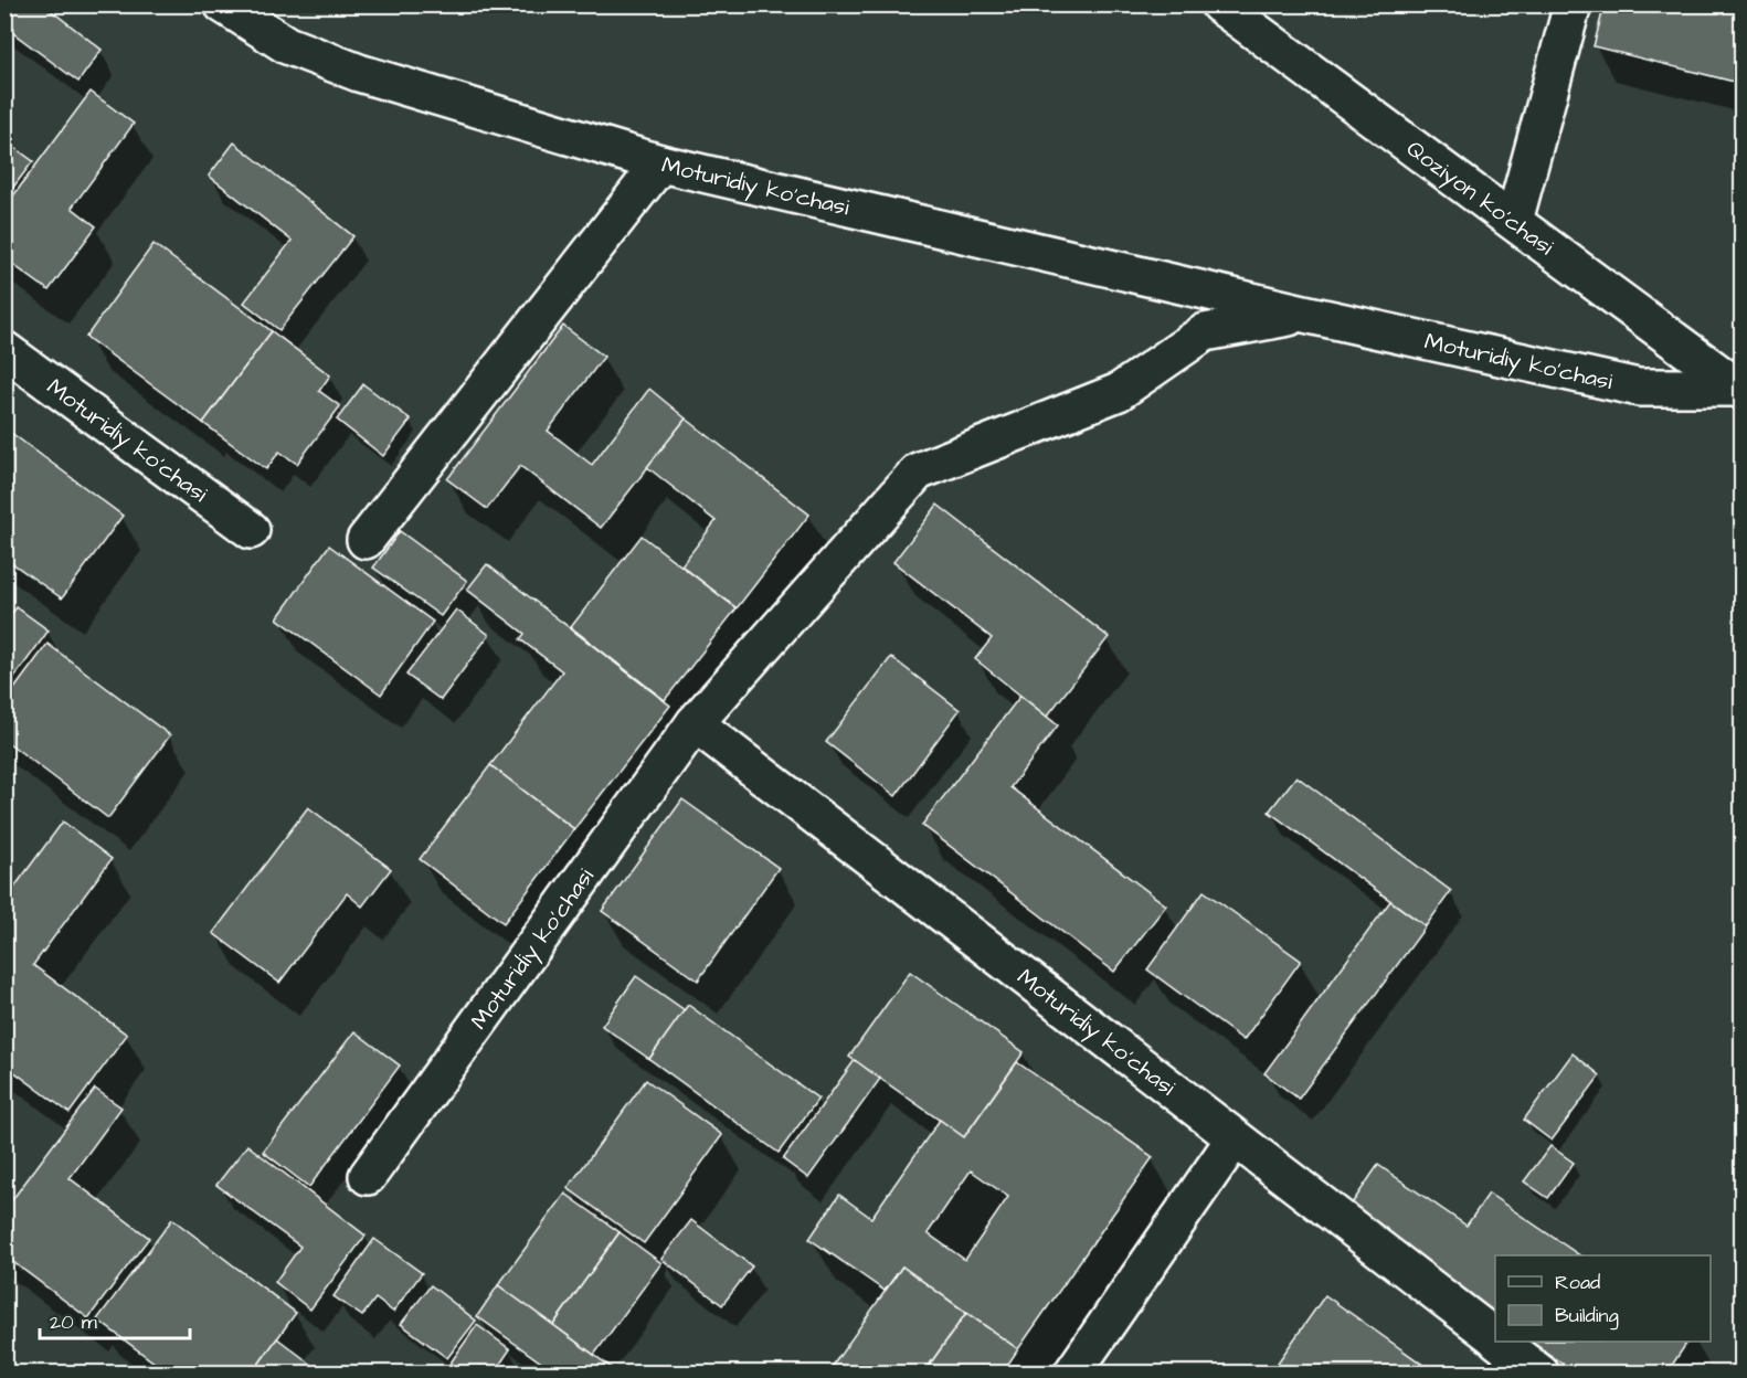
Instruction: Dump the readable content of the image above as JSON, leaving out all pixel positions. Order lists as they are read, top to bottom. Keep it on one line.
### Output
{"streets":{"street":["Moturidiy ko'chasi","Qoziyon ko'chasi"]},"crossings":[["Moturidiy ko'chasi","Qoziyon ko'chasi"]],"legend":["Road","Building"],"scale_bar":"20 m"}
